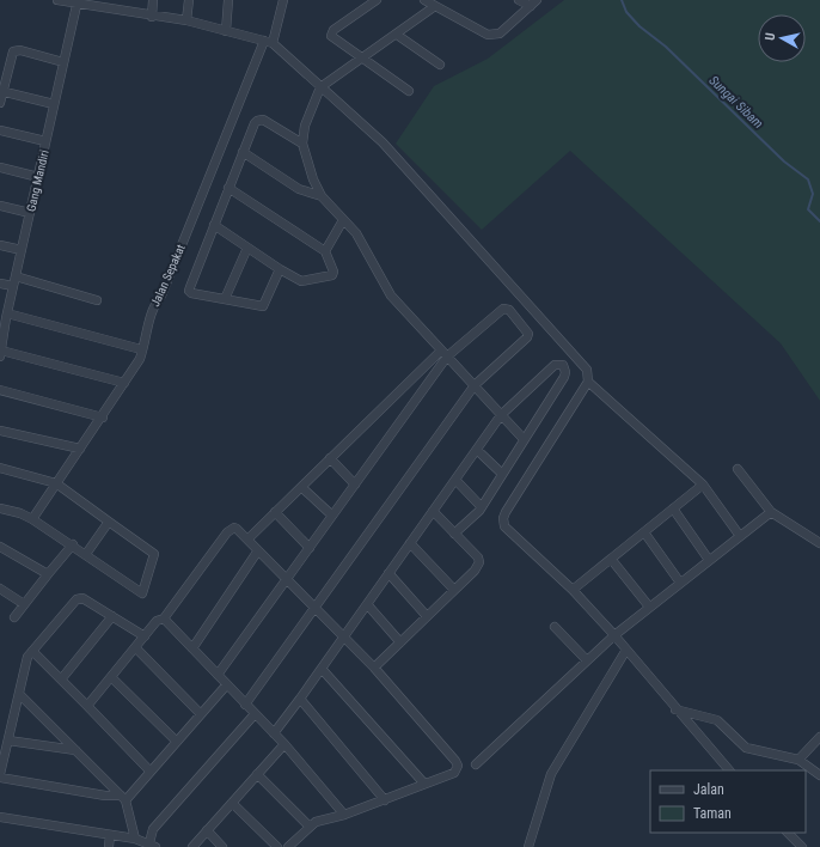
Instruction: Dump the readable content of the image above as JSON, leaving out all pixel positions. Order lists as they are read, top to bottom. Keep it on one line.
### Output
{"streets":{"street":["Gang Mandiri","Jalan Sepakat"]},"water":["Sungai Sibam"],"legend":["Jalan","Taman"],"north":"left"}
